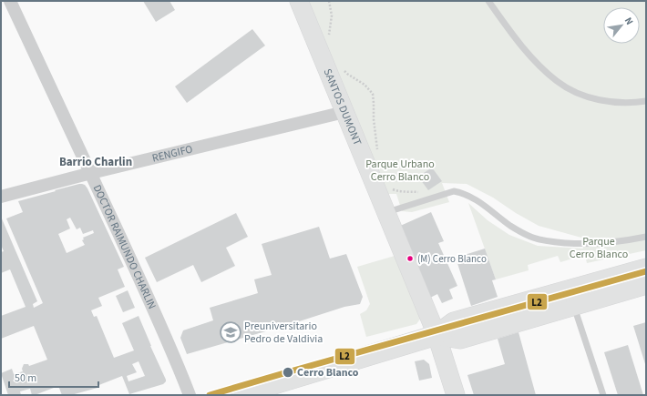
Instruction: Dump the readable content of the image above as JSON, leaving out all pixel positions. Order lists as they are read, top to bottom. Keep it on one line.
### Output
{"streets":{"main road":["SANTOS DUMONT"],"street":["RENGIFO","DOCTOR RAIMUNDO CHARLIN"]},"crossings":[["SANTOS DUMONT","RENGIFO"],["RENGIFO","DOCTOR RAIMUNDO CHARLIN"]],"districts":["Barrio Charlin"],"parks":["Parque Urbano Cerro Blanco","Parque Cerro Blanco"],"places":{"other":["(M) Cerro Blanco","Cerro Blanco"],"school or university":["Preuniversitario Pedro de Valdivia"]},"lines":["transit line L2"],"scale_bar":"50 m","north":"top right"}
